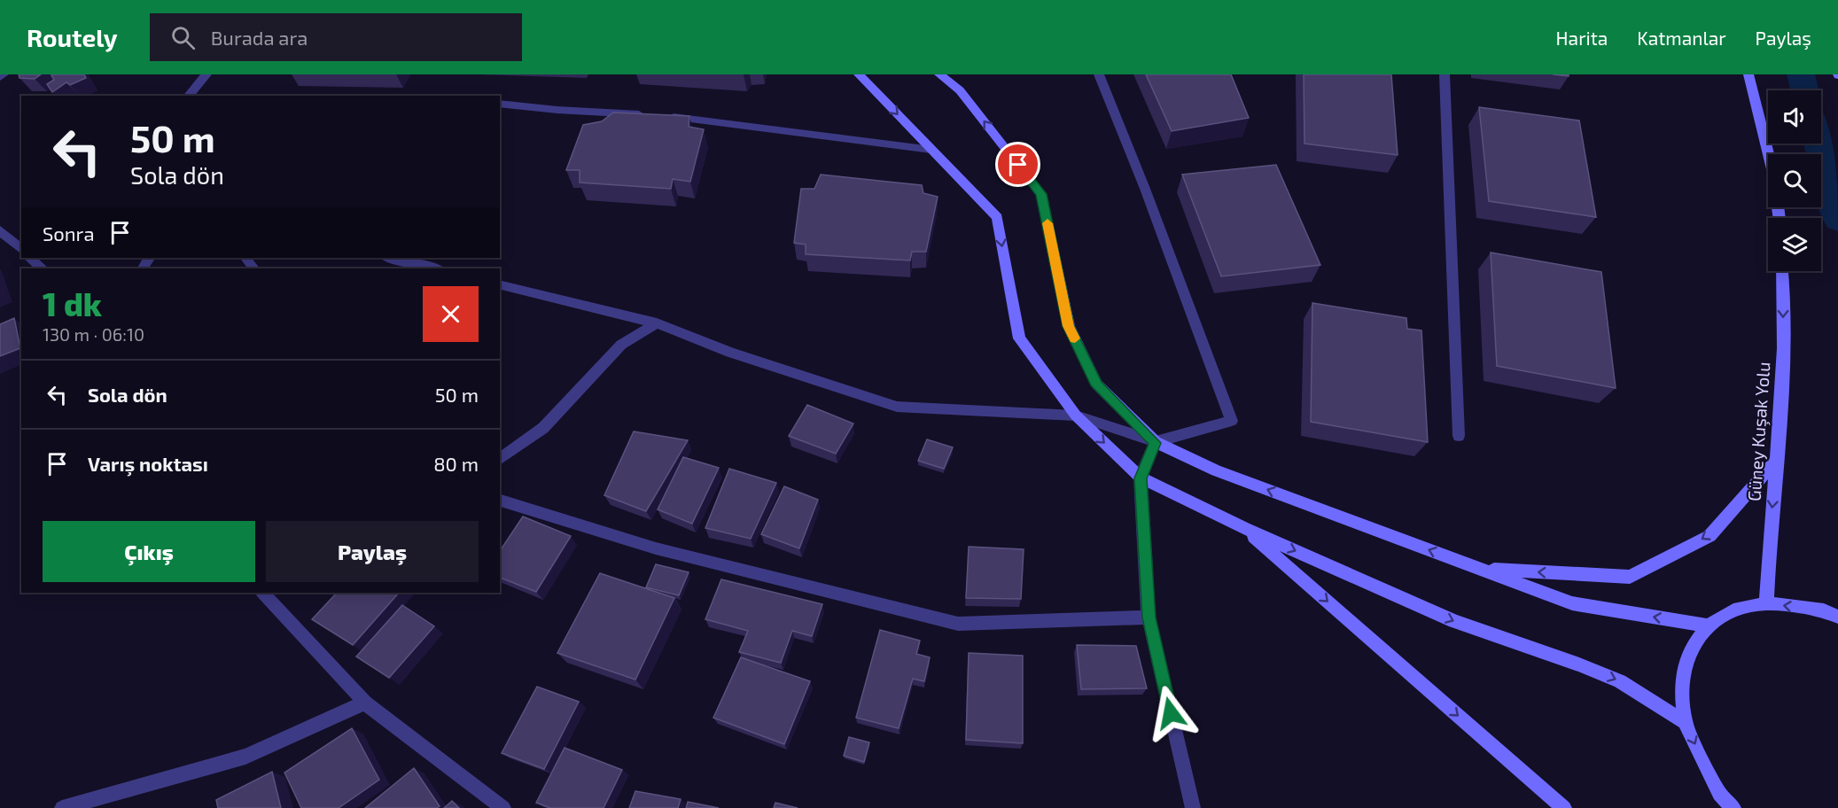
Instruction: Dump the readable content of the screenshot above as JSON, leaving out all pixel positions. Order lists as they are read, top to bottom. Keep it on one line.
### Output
{"streets":{"main road":["Güney Kuşak Yolu"]},"one_way":["Güney Kuşak Yolu"],"page":{"header":"Routely","search":"Burada ara","nav":["Harita","Katmanlar","Paylaş"],"turn":["50 m","Sola dön"],"then":"Sonra","heading":["1 dk","130 m · 06:10"],"list":[{"name":"Sola dön","value":"50 m"},{"name":"Varış noktası","value":"80 m"}],"buttons":["Çıkış","Paylaş"]}}
